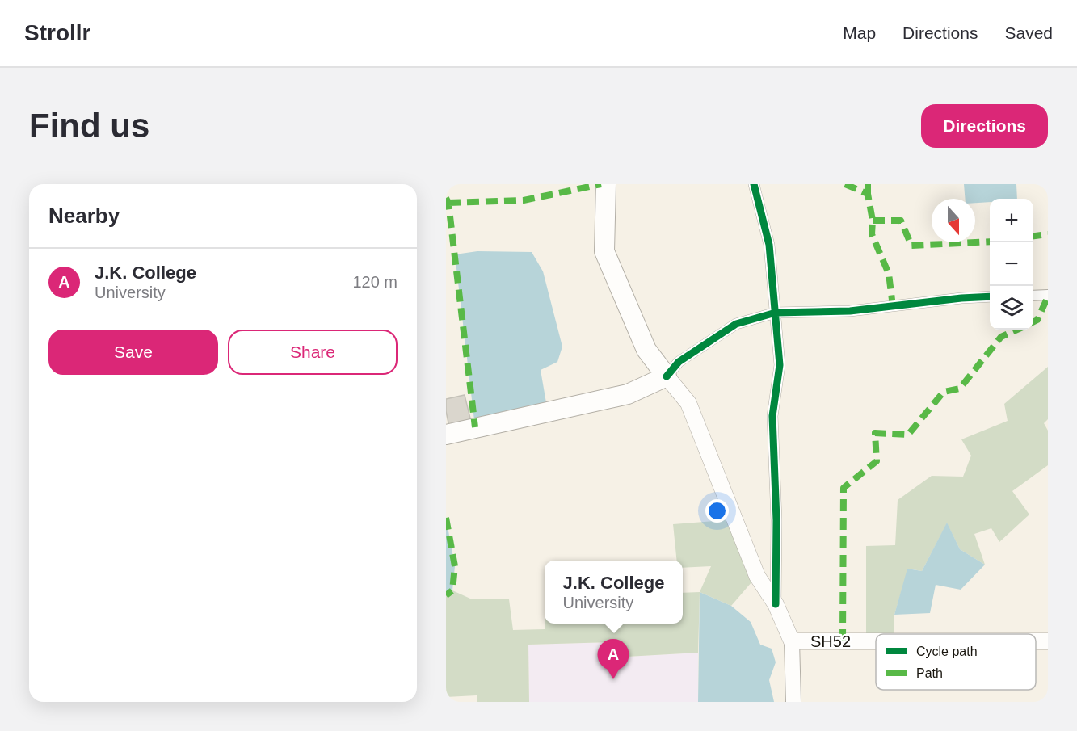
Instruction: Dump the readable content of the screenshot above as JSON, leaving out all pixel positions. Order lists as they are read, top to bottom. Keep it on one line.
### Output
{"streets":{"main road":["SH52"]},"legend":["Cycle path","Path"],"north":"bottom","page":{"header":"Strollr","nav":["Map","Directions","Saved"],"buttons":["Directions",["Save","Share"]],"title":"Find us","heading":"Nearby","map_buttons":["+","−"],"list":[{"mark":"A","name":"J.K. College","note":"University","value":"120 m"}],"popup":["J.K. College","University"],"pins":"A"}}
